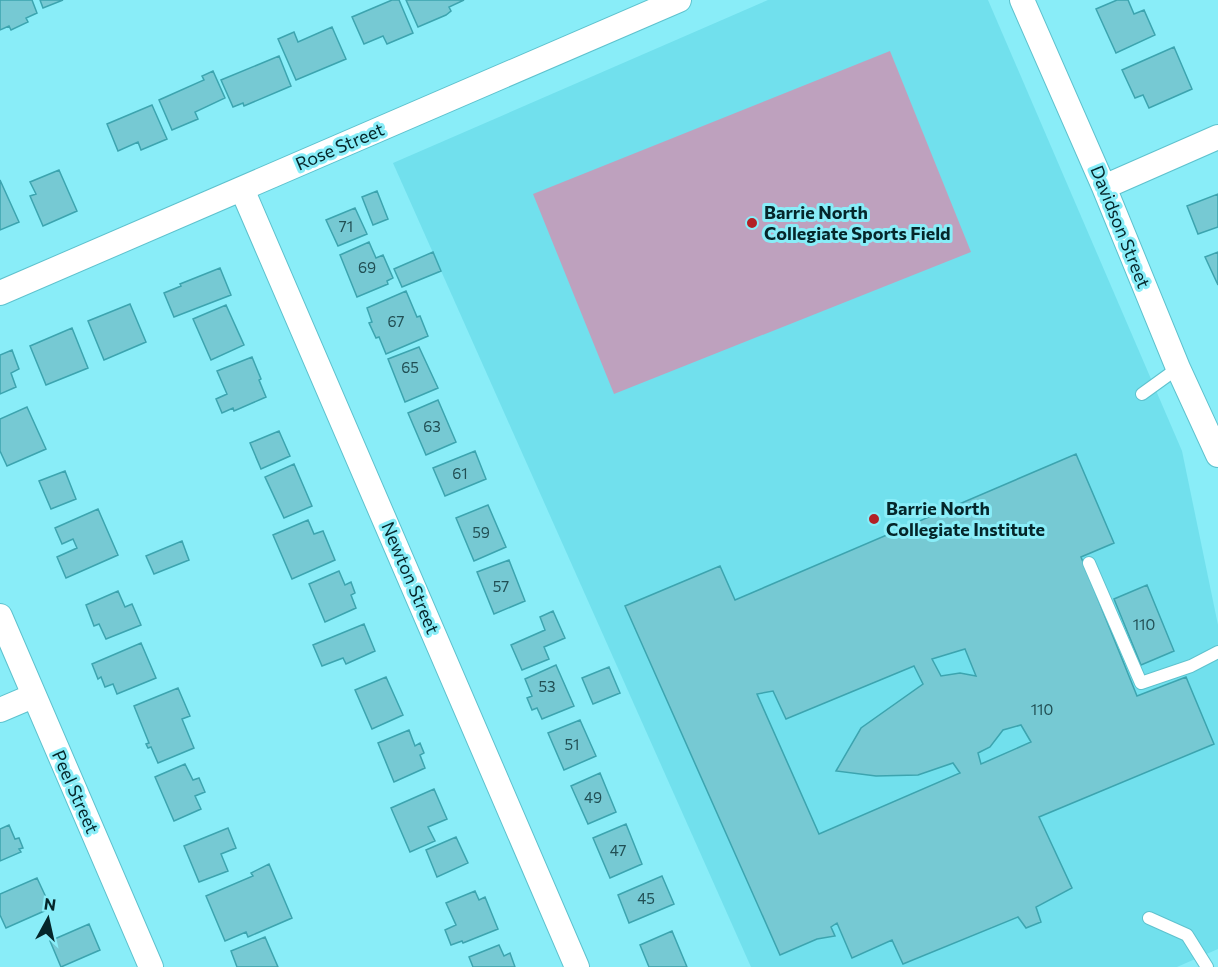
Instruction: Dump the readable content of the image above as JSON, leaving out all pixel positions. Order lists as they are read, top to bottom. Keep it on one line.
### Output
{"streets":{"street":["Rose Street","Davidson Street","Newton Street","Peel Street"]},"crossings":[["Rose Street","Newton Street"]],"places":["Barrie North Collegiate Sports Field","Barrie North Collegiate Institute"],"house_numbers":["71","69","67","65","63","61","59","57","110","53","110","51","49","47","45"],"north":"top"}
